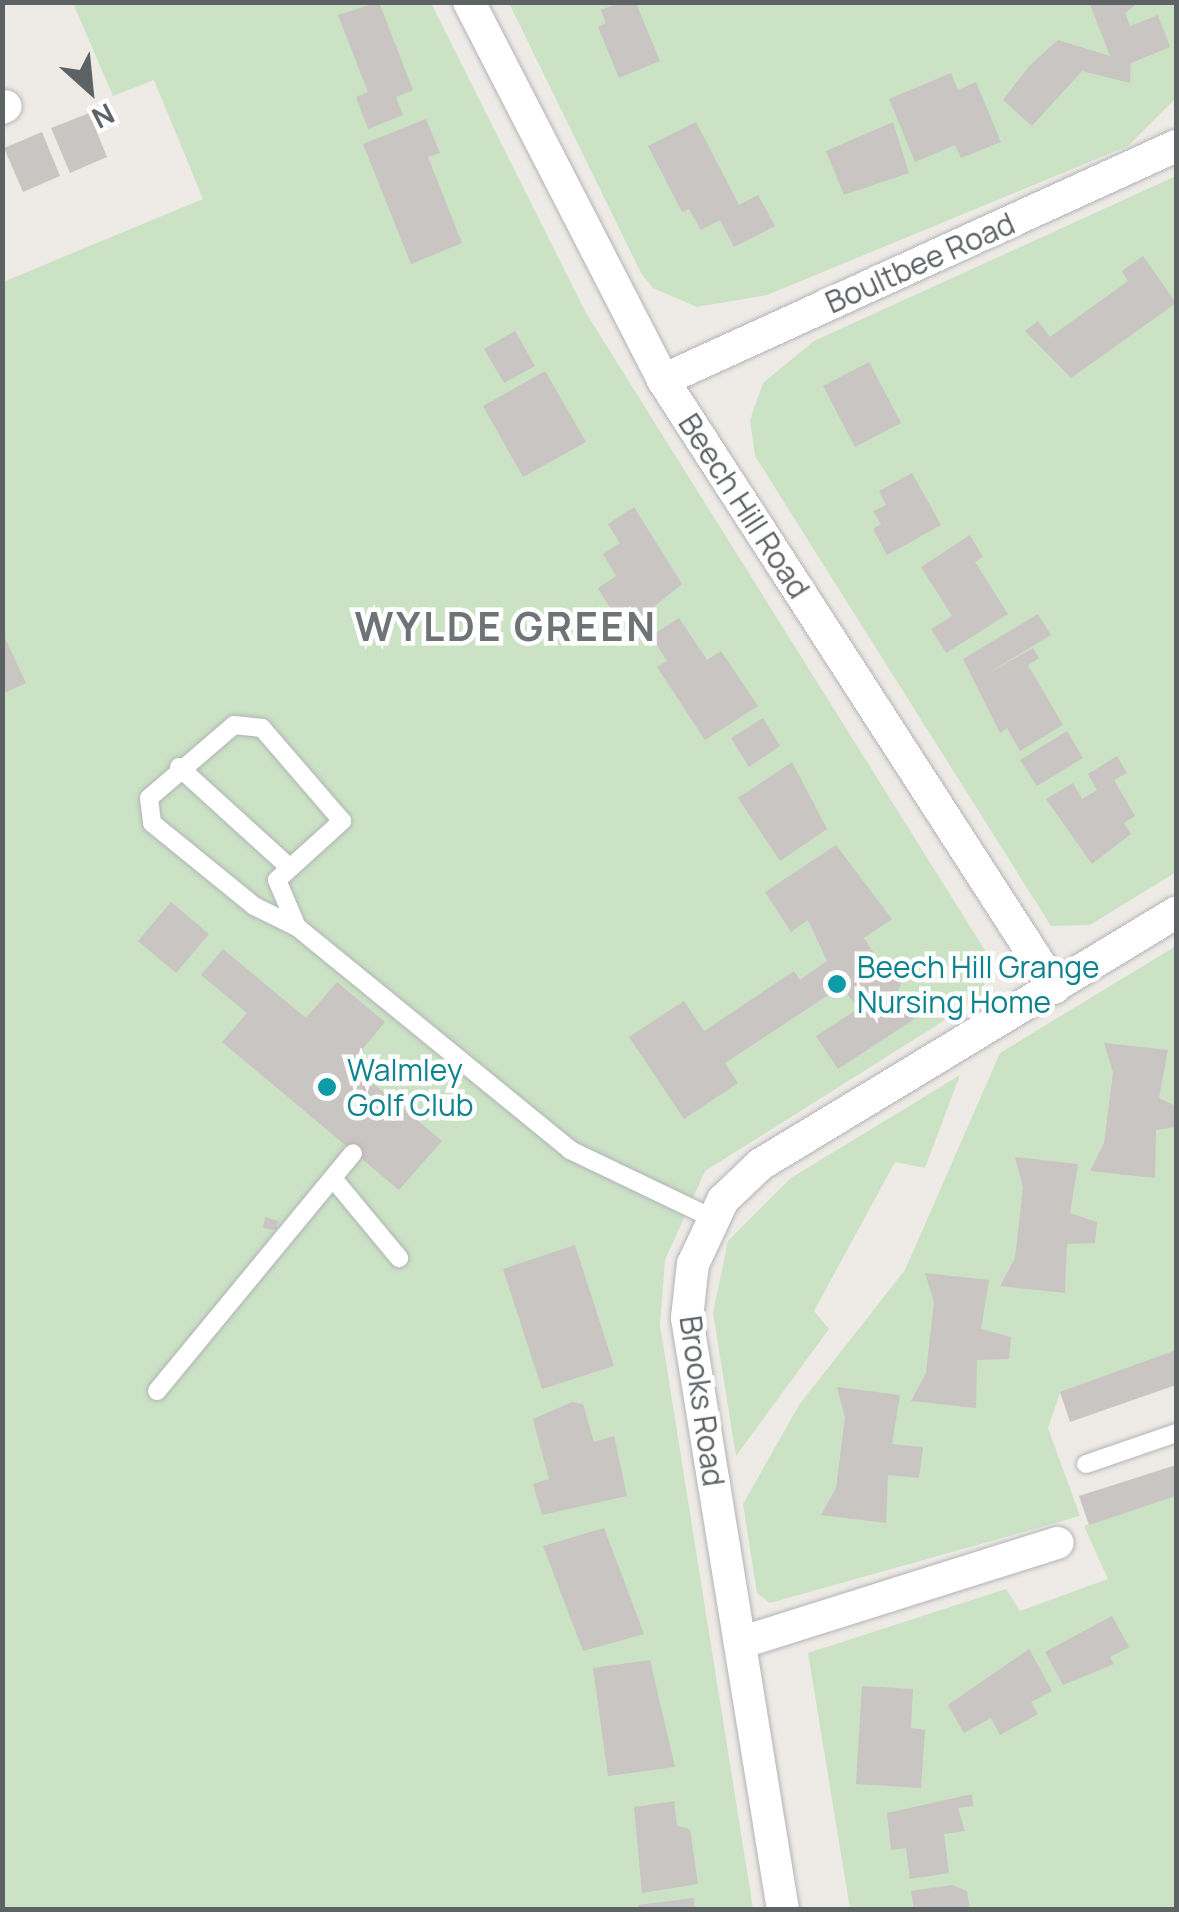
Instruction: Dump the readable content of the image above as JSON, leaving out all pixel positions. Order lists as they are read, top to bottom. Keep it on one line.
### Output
{"streets":{"street":["Boultbee Road","Beech Hill Road","Brooks Road"]},"crossings":[["Boultbee Road","Beech Hill Road"],["Beech Hill Road","Brooks Road"]],"districts":["WYLDE GREEN"],"places":["Beech Hill Grange Nursing Home","Walmley Golf Club"],"north":"bottom right"}
